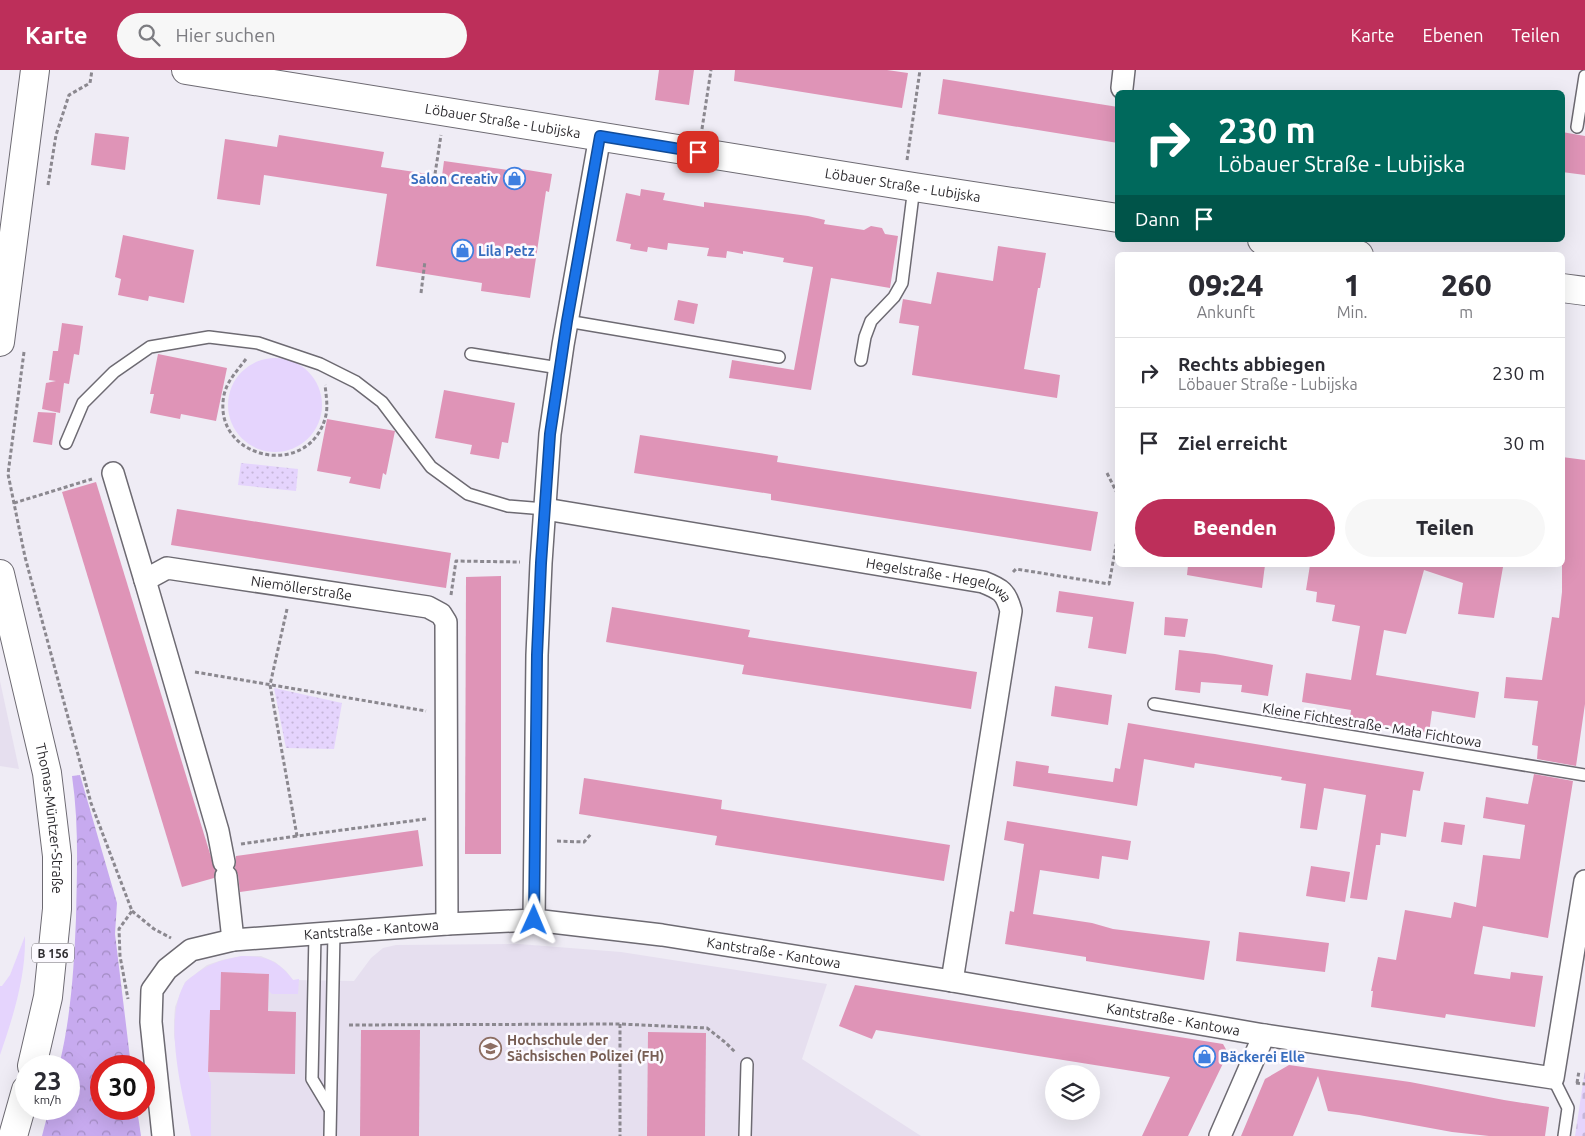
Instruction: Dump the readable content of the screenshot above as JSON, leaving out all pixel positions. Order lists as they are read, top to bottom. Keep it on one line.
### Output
{"streets":{"main road":["Löbauer Straße - Lubijska","Thomas-Müntzer-Straße","B 156"],"street":["Hegelstraße - Hegelowa","Niemöllerstraße","Kantstraße - Kantowa"],"lane":["Kleine Fichtestraße - Mała Fichtowa"]},"crossings":[["Hegelstraße - Hegelowa","Kantstraße - Kantowa"]],"places":{"shop":["Salon Creativ","Lila Petz","Bäckerei Elle"],"school or university":["Hochschule der Sächsischen Polizei (FH)"]},"page":{"header":"Karte","search":"Hier suchen","nav":["Karte","Ebenen","Teilen"],"turn":["230 m","Löbauer Straße - Lubijska"],"then":"Dann","eta":["09:24","Ankunft","1","Min.","260","m"],"list":[{"name":"Rechts abbiegen","note":"Löbauer Straße - Lubijska","value":"230 m"},{"name":"Ziel erreicht","value":"30 m"}],"buttons":["Beenden","Teilen"],"speed":"23 km/h","limit":"30"}}
